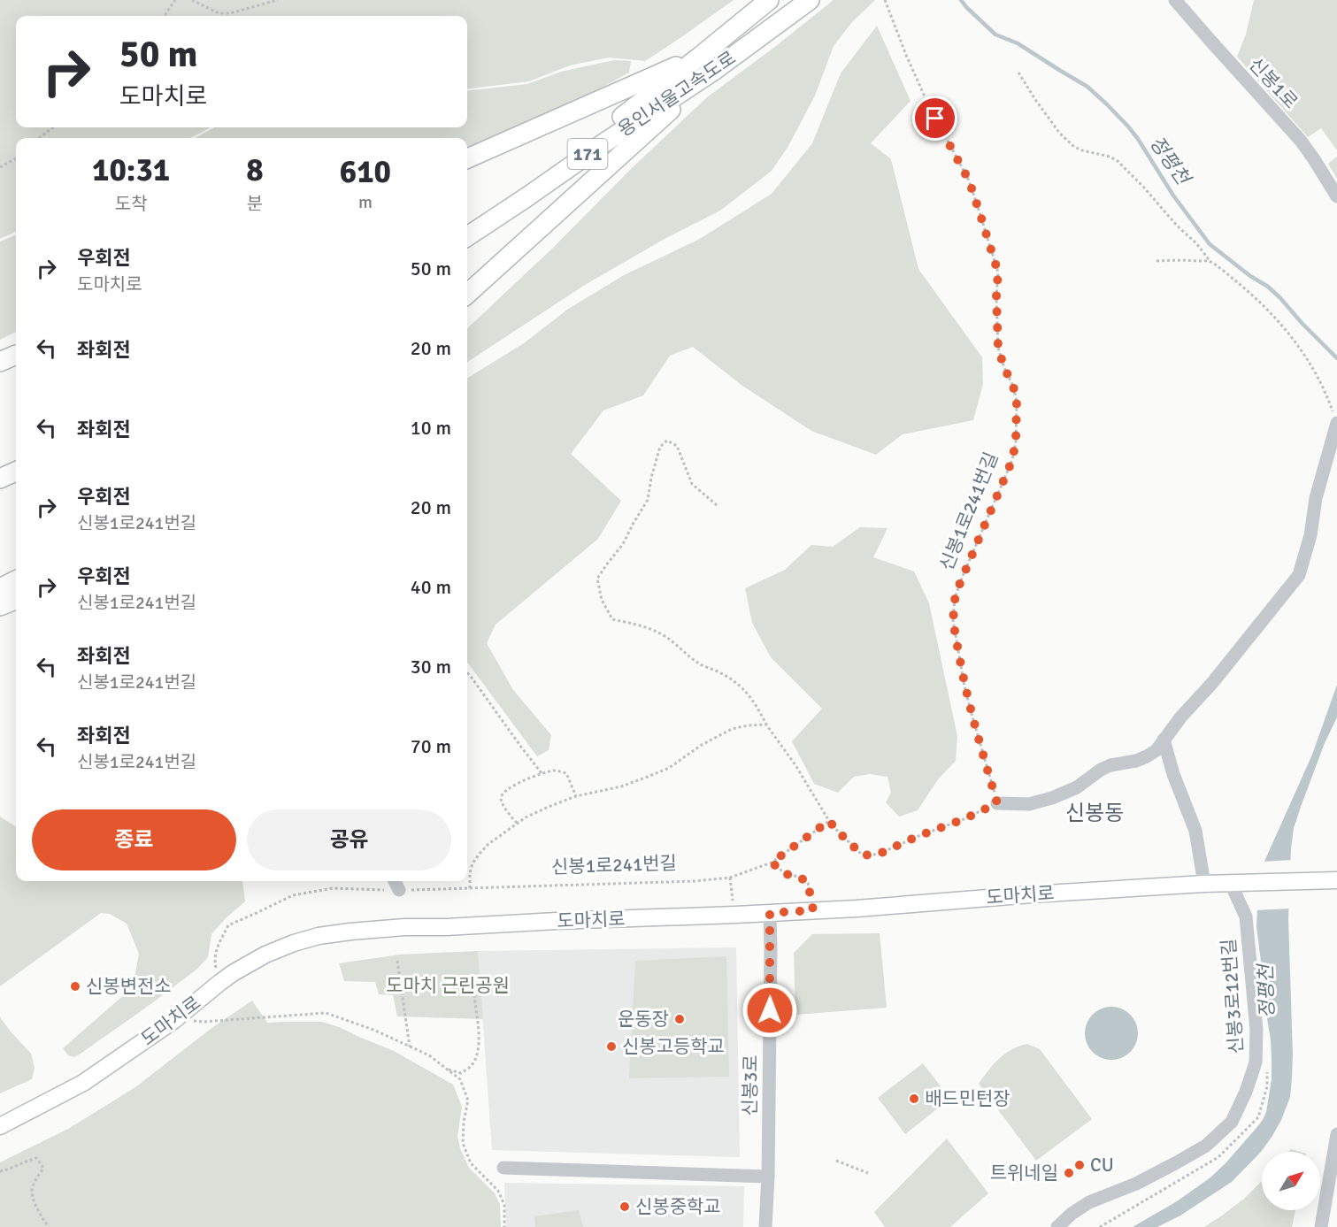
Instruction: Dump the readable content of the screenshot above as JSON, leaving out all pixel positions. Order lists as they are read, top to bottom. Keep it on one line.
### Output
{"streets":{"highway":["용인서울고속도로","171"],"main road":["도마치로"],"street":["신봉1로","신봉3로12번길","신봉3로"],"path":["신봉1로241번길"]},"crossings":[["신봉1로241번길","도마치로"],["도마치로","신봉3로12번길"],["도마치로","신봉3로"]],"districts":["신봉동"],"water":["정평천"],"parks":["도마치 근린공원"],"places":["신봉변전소","운동장","신봉고등학교","배드민턴장","CU","트위네일","신봉중학교"],"north":"top right","page":{"turn":["50 m","도마치로"],"eta":["10:31","도착","8","분","610","m"],"list":[{"name":"우회전","note":"도마치로","value":"50 m"},{"name":"좌회전","value":"20 m"},{"name":"좌회전","value":"10 m"},{"name":"우회전","note":"신봉1로241번길","value":"20 m"},{"name":"우회전","note":"신봉1로241번길","value":"40 m"},{"name":"좌회전","note":"신봉1로241번길","value":"30 m"},{"name":"좌회전","note":"신봉1로241번길","value":"70 m"}],"buttons":["종료","공유"]}}
